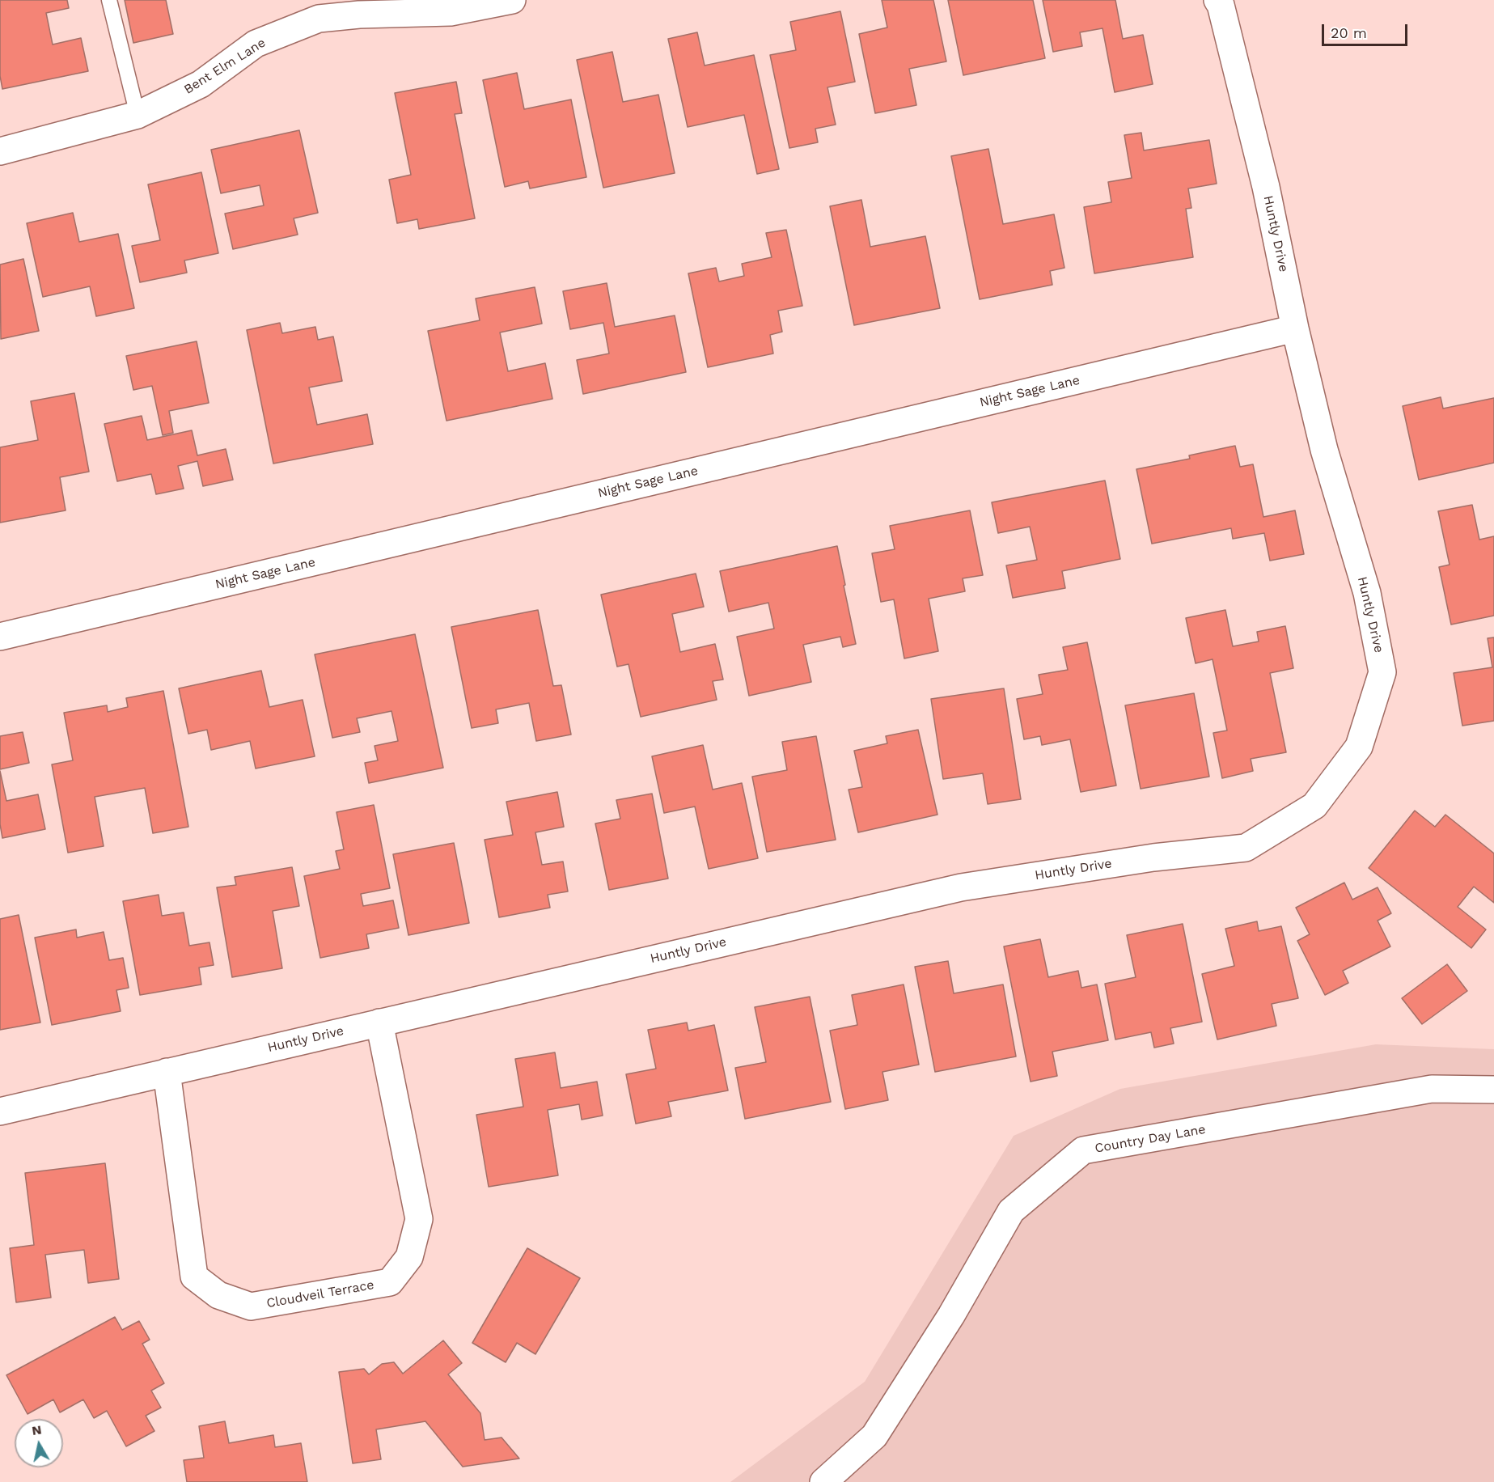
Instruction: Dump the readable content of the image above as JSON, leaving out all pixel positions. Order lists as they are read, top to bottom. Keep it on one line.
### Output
{"streets":{"street":["Bent Elm Lane","Huntly Drive","Night Sage Lane","Country Day Lane","Cloudveil Terrace"]},"crossings":[["Huntly Drive","Night Sage Lane"],["Huntly Drive","Cloudveil Terrace"]],"scale_bar":"20 m","north":"top"}
